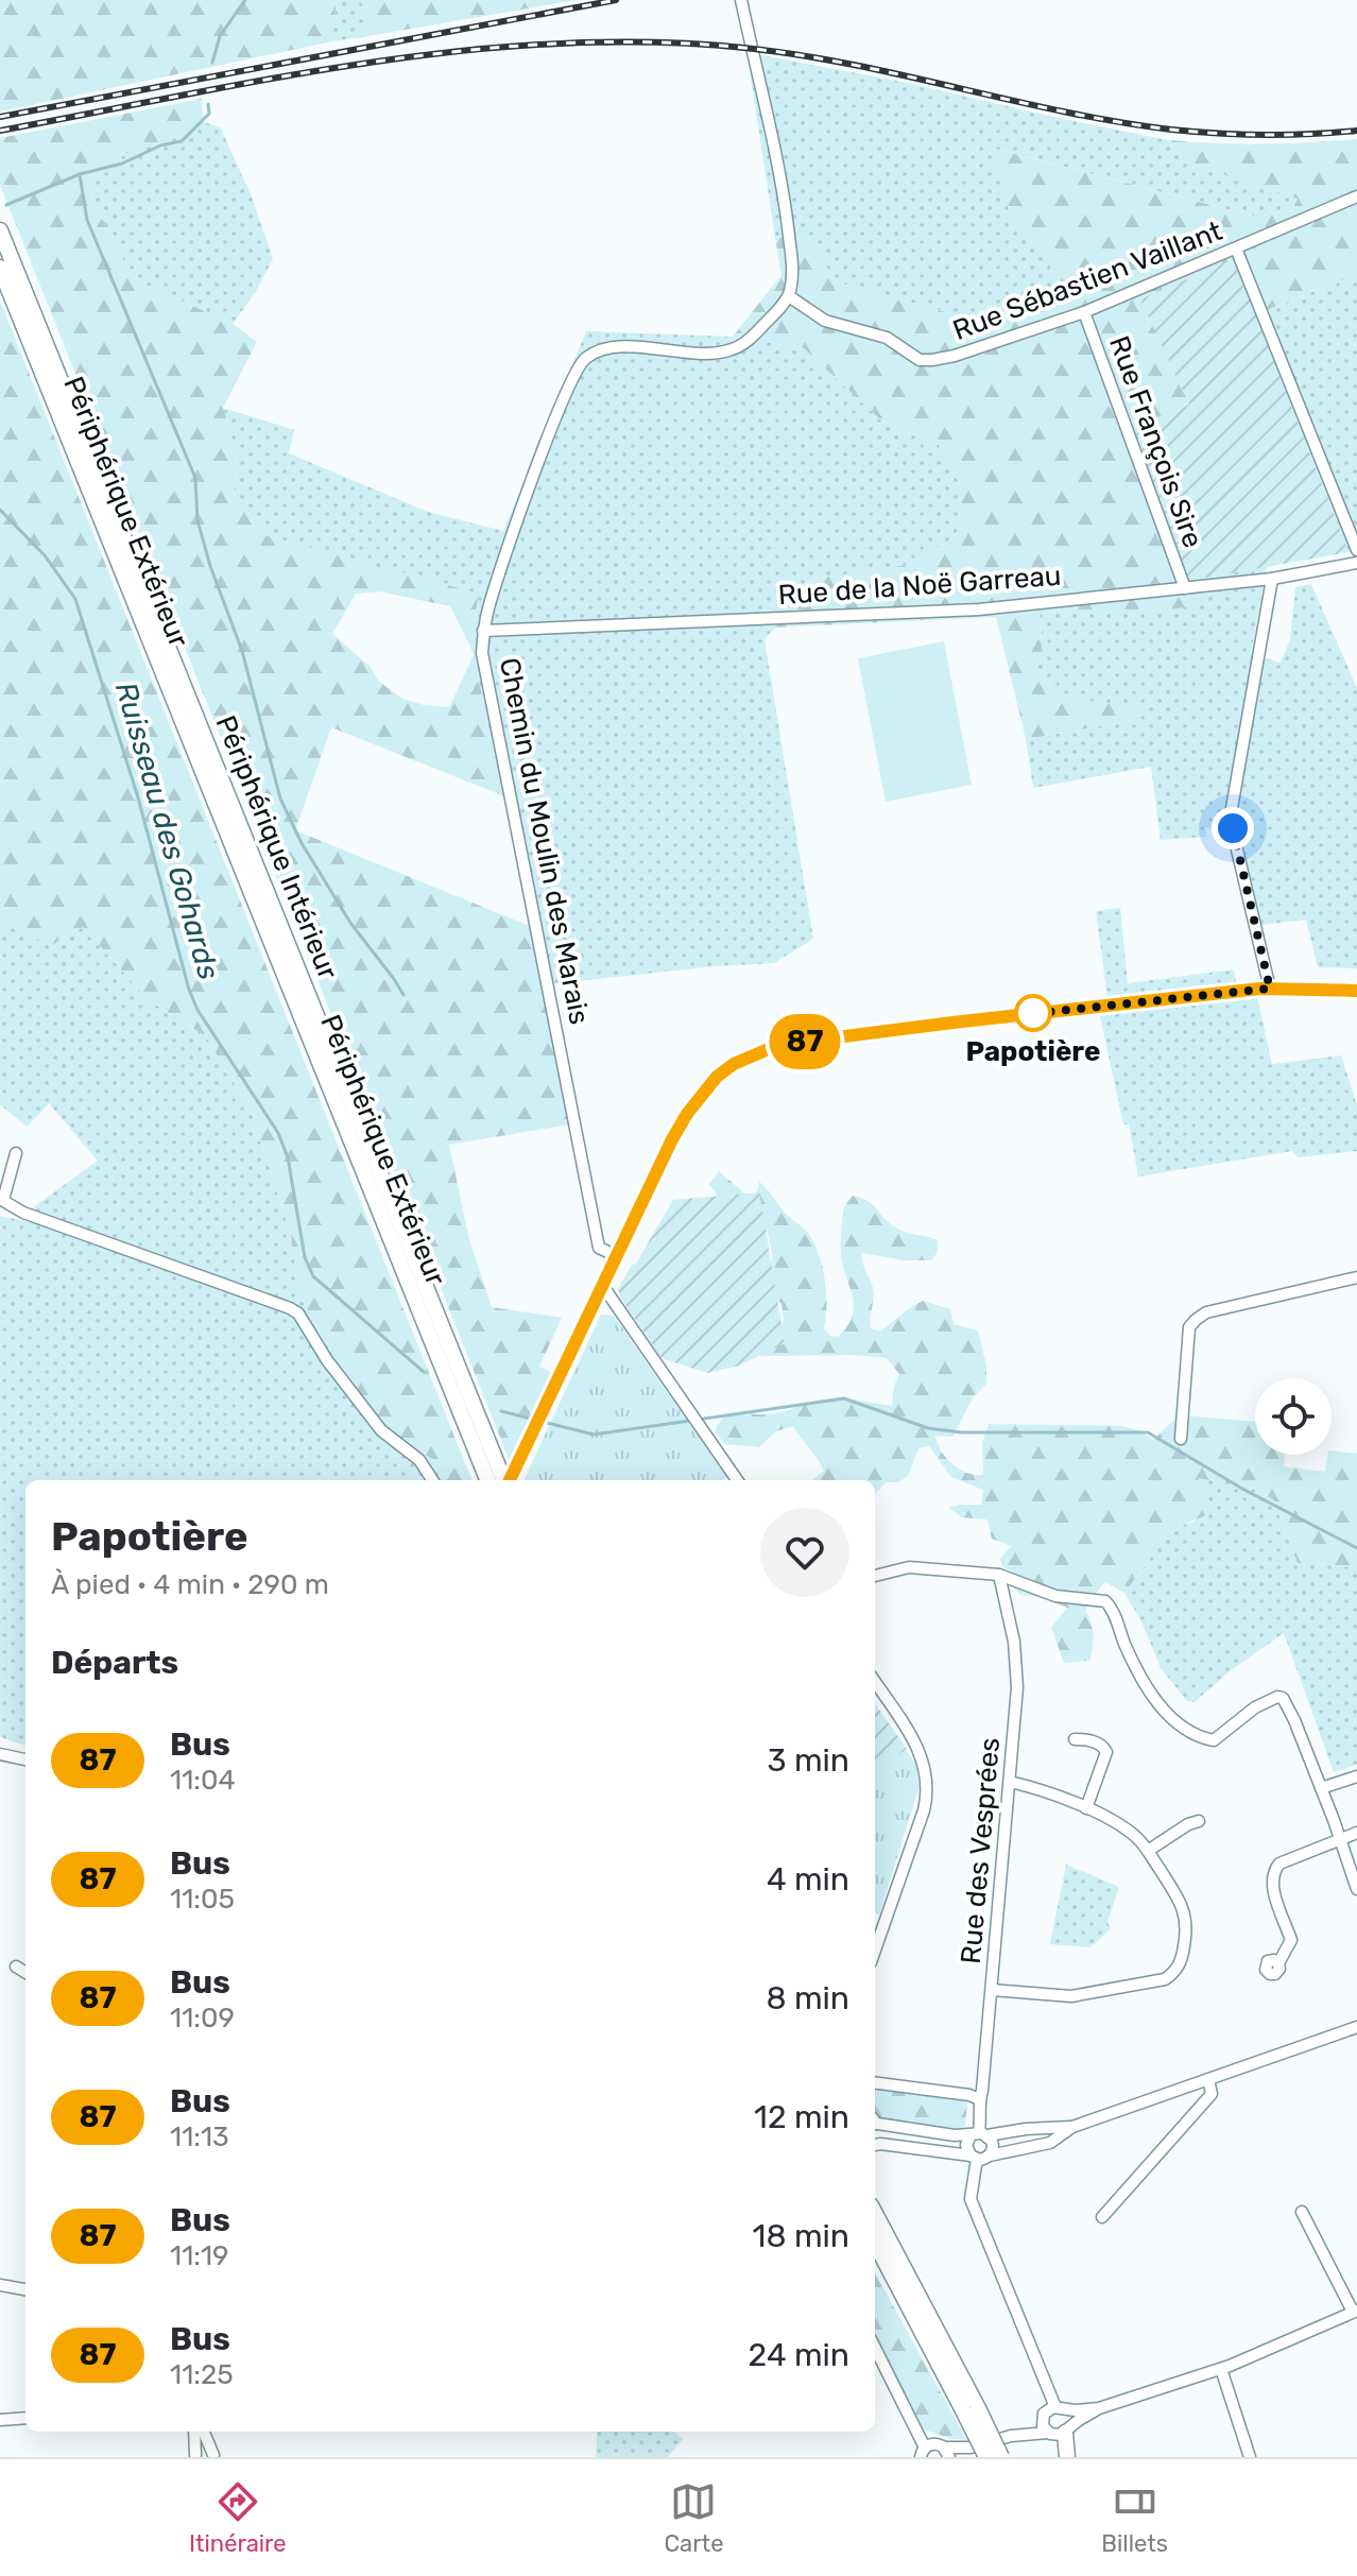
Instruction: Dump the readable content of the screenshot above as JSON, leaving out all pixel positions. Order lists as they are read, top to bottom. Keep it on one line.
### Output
{"streets":{"highway":["Périphérique Extérieur","Périphérique Intérieur"],"street":["Rue Sébastien Vaillant","Rue François Sire","Rue de la Noë Garreau","Chemin du Moulin des Marais","Rue des Vesprées"]},"crossings":[["Rue Sébastien Vaillant","Rue François Sire"],["Rue Sébastien Vaillant","Chemin du Moulin des Marais"],["Rue François Sire","Rue de la Noë Garreau"],["Périphérique Extérieur","Périphérique Intérieur"],["Rue de la Noë Garreau","Chemin du Moulin des Marais"]],"water":["Ruisseau des Gohards"],"places":["Papotière"],"lines":["bus line 87"],"page":{"on_map":"87","heading":[["Papotière","À pied · 4 min · 290 m"],"Départs"],"list":[{"mark":"87","name":"Bus","note":"11:04","value":"3 min"},{"mark":"87","name":"Bus","note":"11:05","value":"4 min"},{"mark":"87","name":"Bus","note":"11:09","value":"8 min"},{"mark":"87","name":"Bus","note":"11:13","value":"12 min"},{"mark":"87","name":"Bus","note":"11:19","value":"18 min"},{"mark":"87","name":"Bus","note":"11:25","value":"24 min"}],"tabs":["Itinéraire","Carte","Billets"]}}
